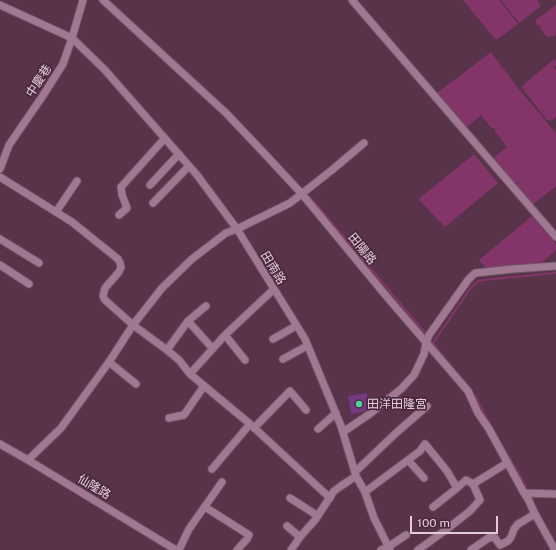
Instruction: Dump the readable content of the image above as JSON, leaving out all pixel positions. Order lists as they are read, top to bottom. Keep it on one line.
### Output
{"streets":{"street":["中慶巷","田陽路","田南路","仙隆路"]},"crossings":[["中慶巷","田南路"]],"places":["田洋田隆宮"],"scale_bar":"100 m"}
